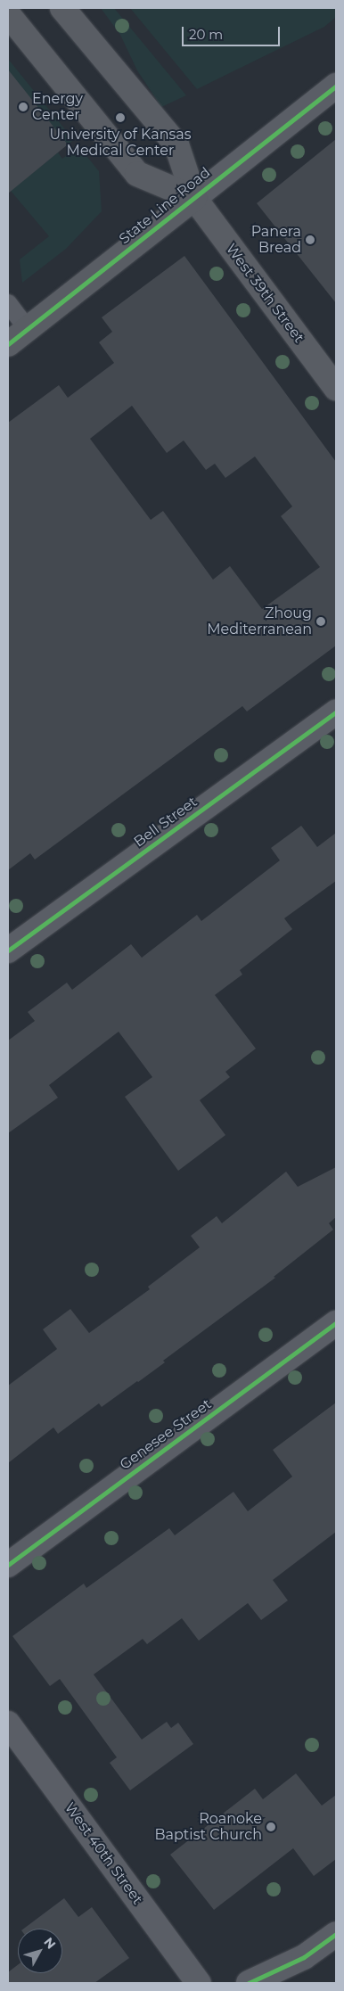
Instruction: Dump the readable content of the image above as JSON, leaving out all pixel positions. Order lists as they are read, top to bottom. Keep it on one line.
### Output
{"streets":{"main road":["State Line Road","West 39th Street"],"street":["Bell Street","Genesee Street","West 40th Street"]},"crossings":[["State Line Road","West 39th Street"]],"places":["Energy Center","University of Kansas Medical Center","Panera Bread","Zhoug Mediterranean","Roanoke Baptist Church"],"scale_bar":"20 m","north":"top right"}
